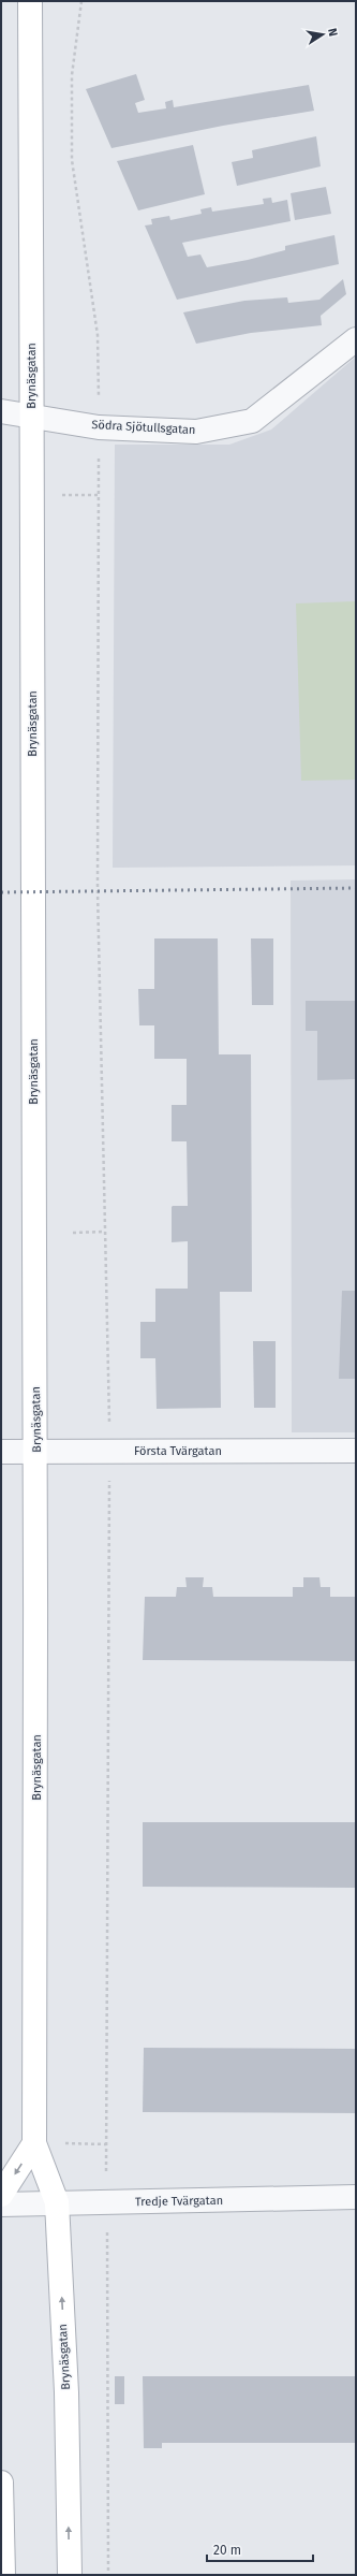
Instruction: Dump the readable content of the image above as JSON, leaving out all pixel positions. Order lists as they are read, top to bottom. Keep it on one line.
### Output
{"streets":{"street":["Brynäsgatan","Södra Sjötullsgatan","Första Tvärgatan","Tredje Tvärgatan"]},"crossings":[["Brynäsgatan","Södra Sjötullsgatan"],["Brynäsgatan","Första Tvärgatan"],["Brynäsgatan","Tredje Tvärgatan"]],"scale_bar":"20 m","north":"right"}
